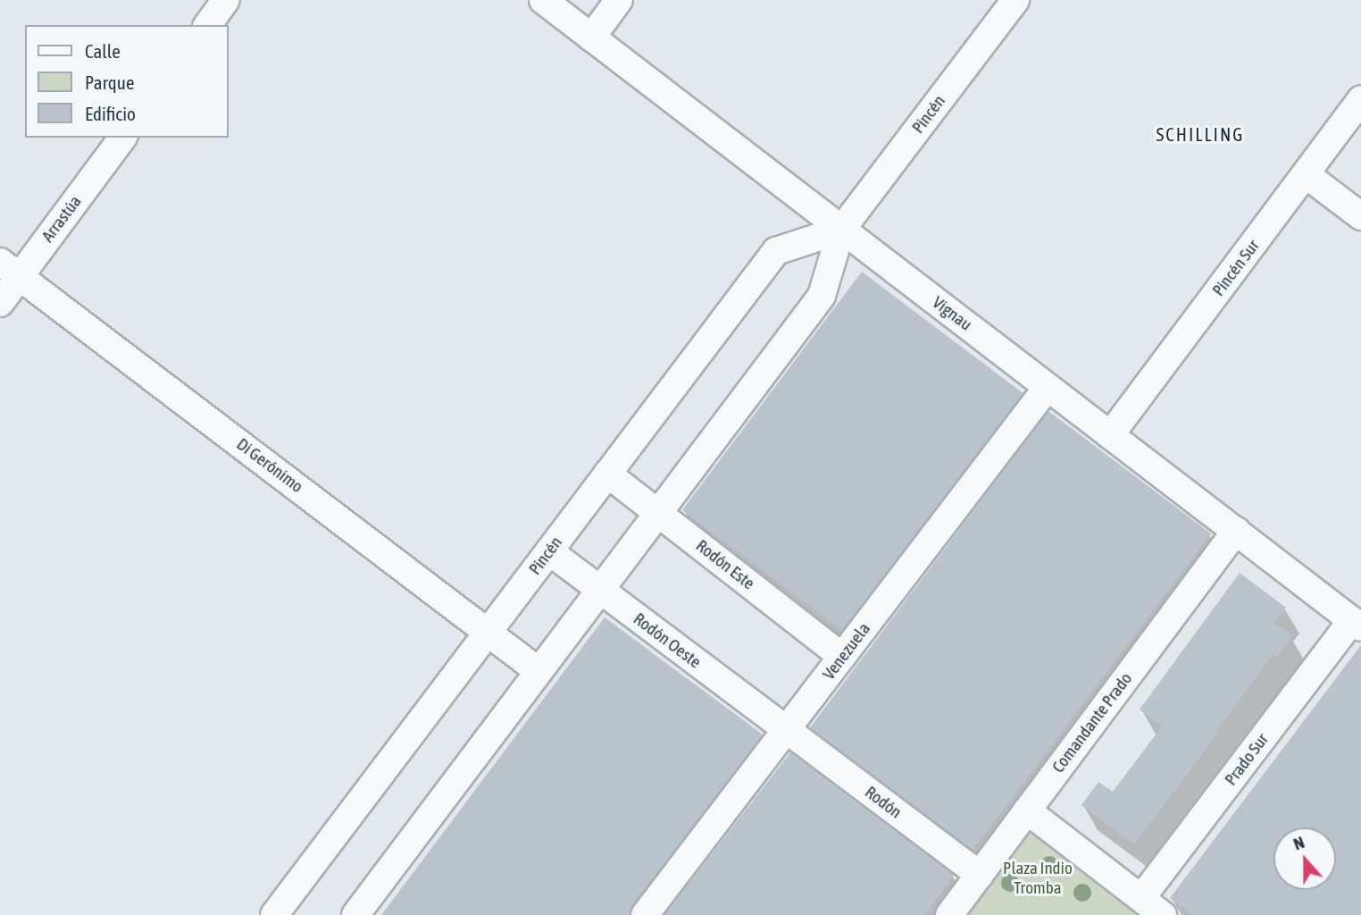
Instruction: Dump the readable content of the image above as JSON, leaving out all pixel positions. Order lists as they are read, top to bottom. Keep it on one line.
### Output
{"streets":{"street":["Pincén","Arrastúa","Pincén Sur","Vignau","Di Gerónimo","Rodón Este","Rodón Oeste","Venezuela","Comandante Prado","Prado Sur","Rodón"]},"crossings":[["Pincén","Vignau"],["Pincén","Di Gerónimo"],["Pincén","Rodón Este"],["Pincén","Rodón Oeste"],["Arrastúa","Di Gerónimo"],["Pincén Sur","Vignau"],["Vignau","Venezuela"],["Vignau","Comandante Prado"],["Vignau","Prado Sur"],["Rodón Este","Venezuela"],["Rodón Oeste","Venezuela"],["Rodón Oeste","Rodón"],["Venezuela","Rodón"],["Comandante Prado","Rodón"]],"districts":["SCHILLING"],"parks":["Plaza Indio Tromba"],"legend":["Calle","Parque","Edificio"],"north":"top"}
